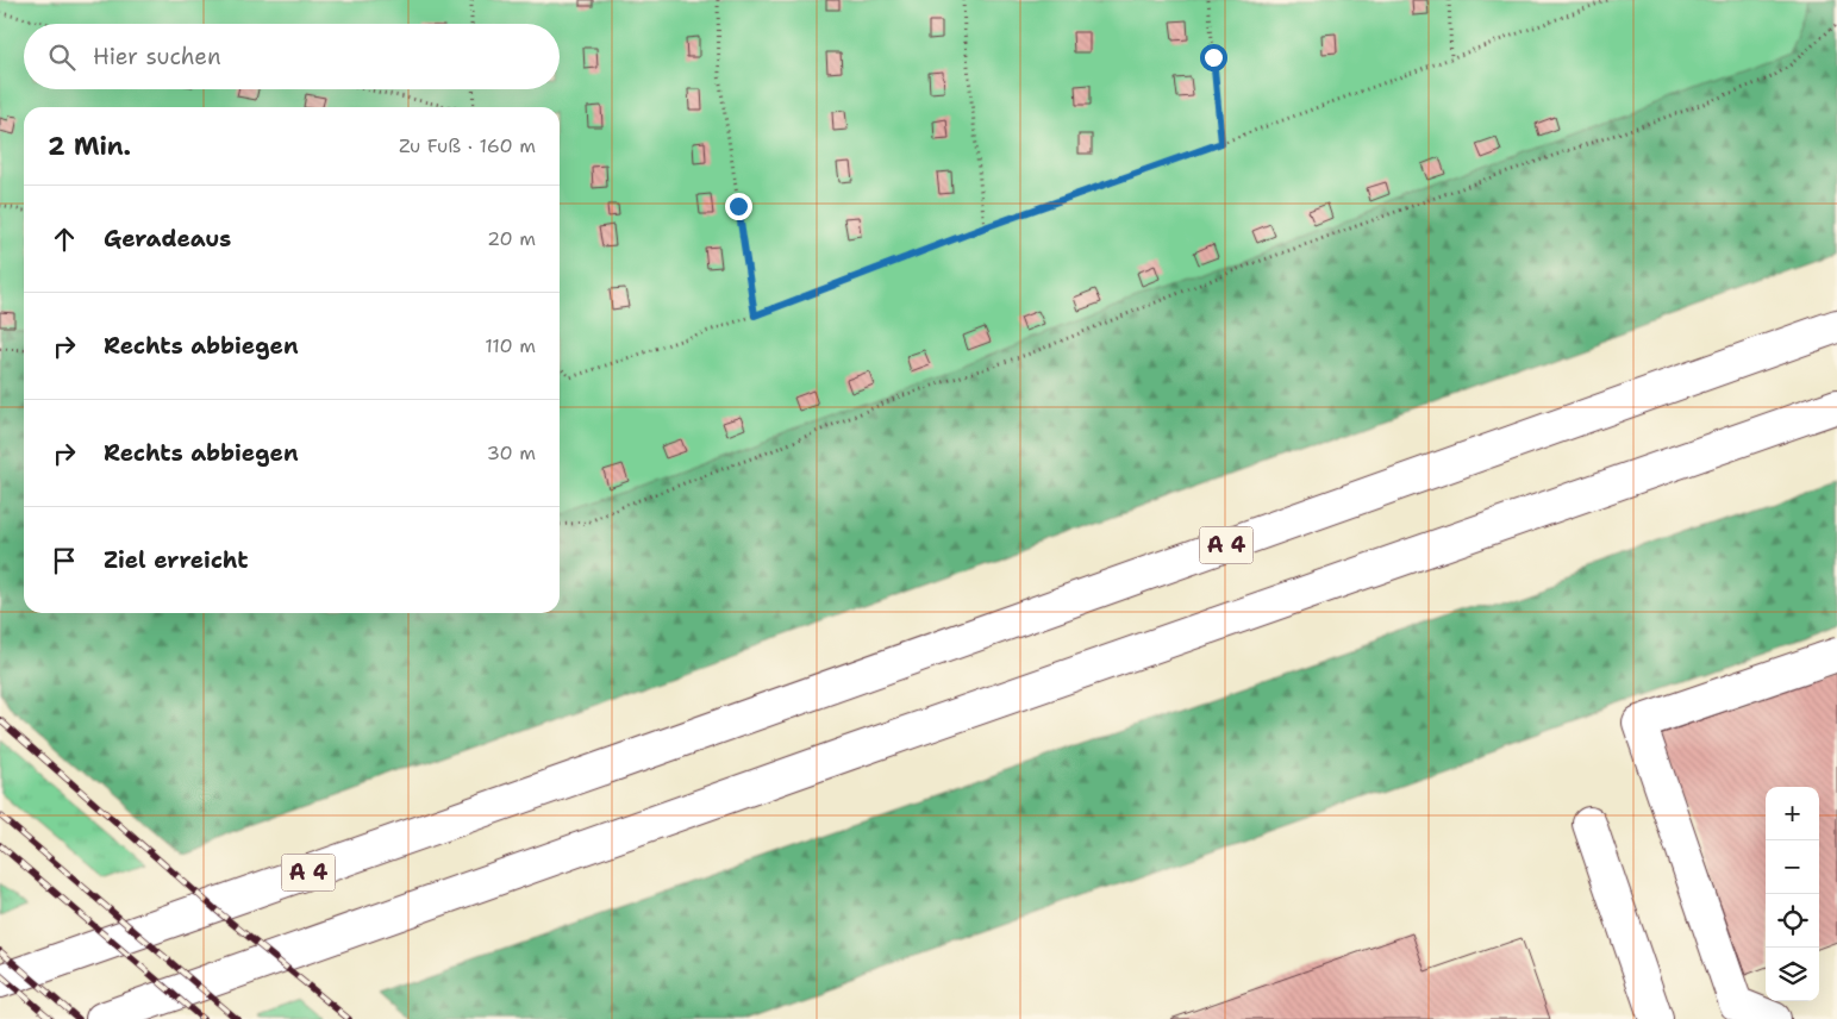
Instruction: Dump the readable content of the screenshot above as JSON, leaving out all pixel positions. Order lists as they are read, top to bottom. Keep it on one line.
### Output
{"streets":{"main road":["A 4"]},"page":{"search":"Hier suchen","heading":["2 Min.","Zu Fuß · 160 m"],"list":[["Geradeaus","20 m"],["Rechts abbiegen","110 m"],["Rechts abbiegen","30 m"],"Ziel erreicht"],"map_buttons":["+","−"]}}
